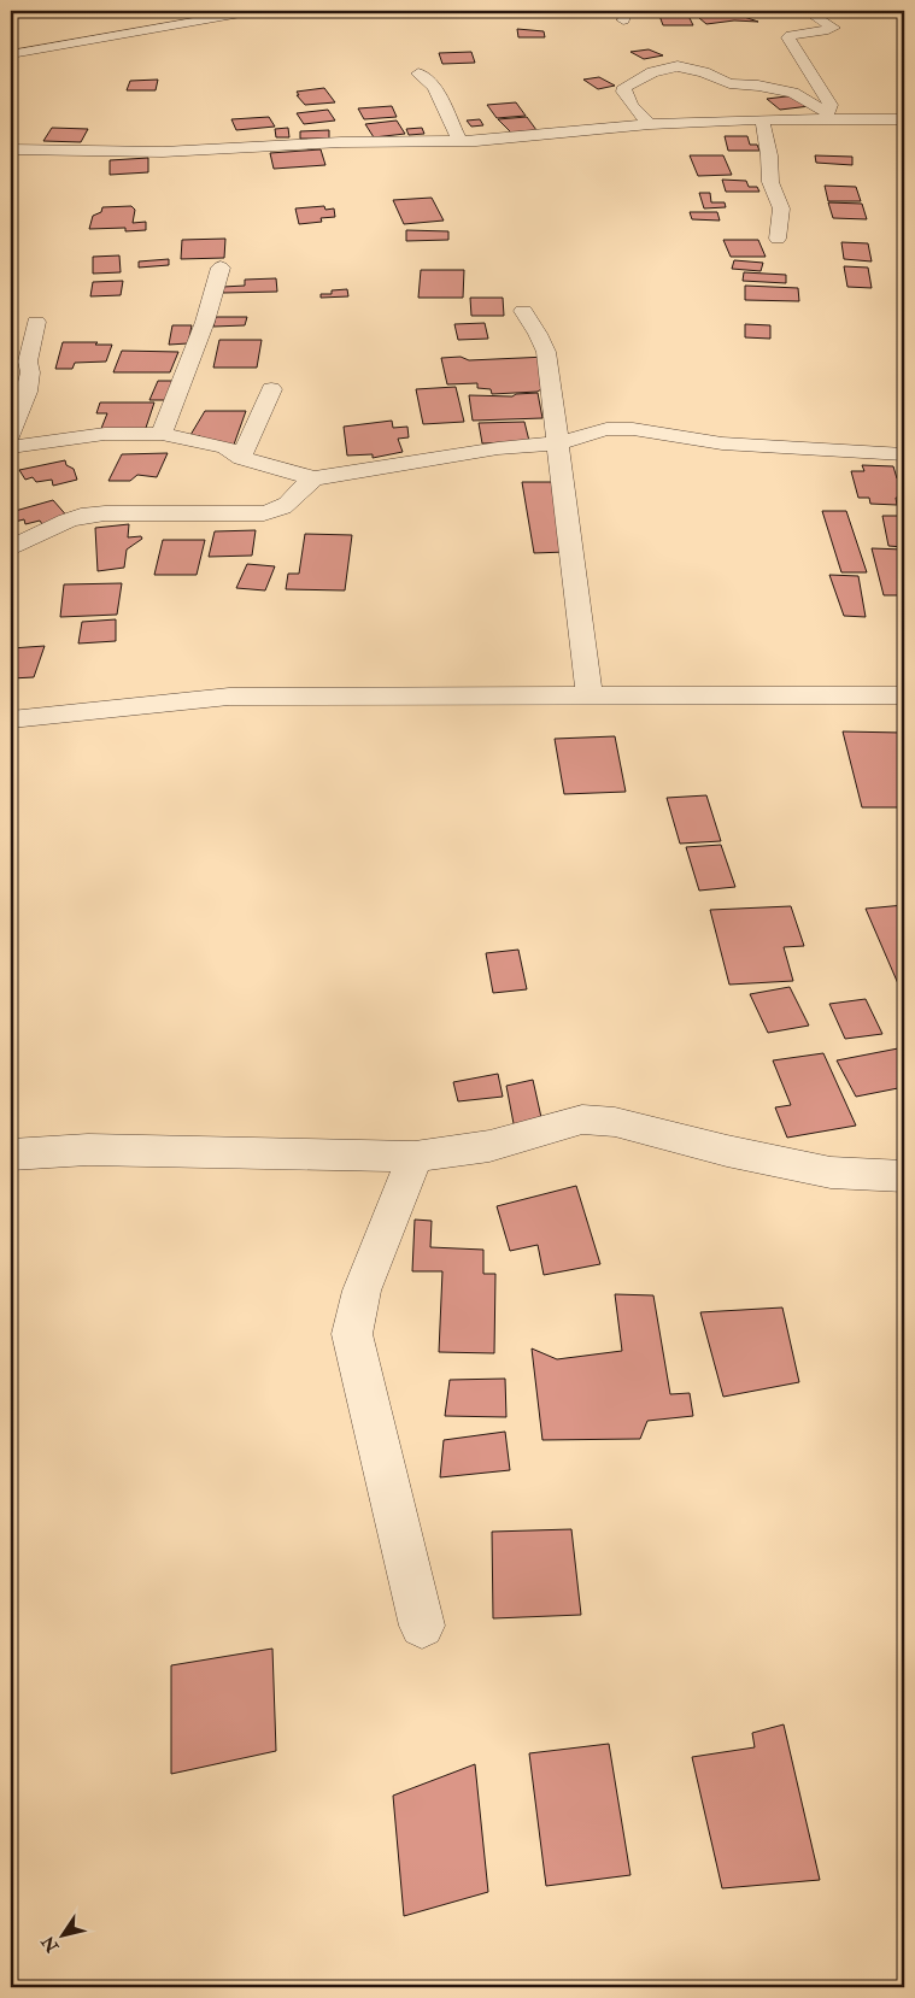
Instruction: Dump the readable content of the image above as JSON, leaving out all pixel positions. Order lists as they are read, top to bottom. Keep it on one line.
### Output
{"north":"bottom left"}
